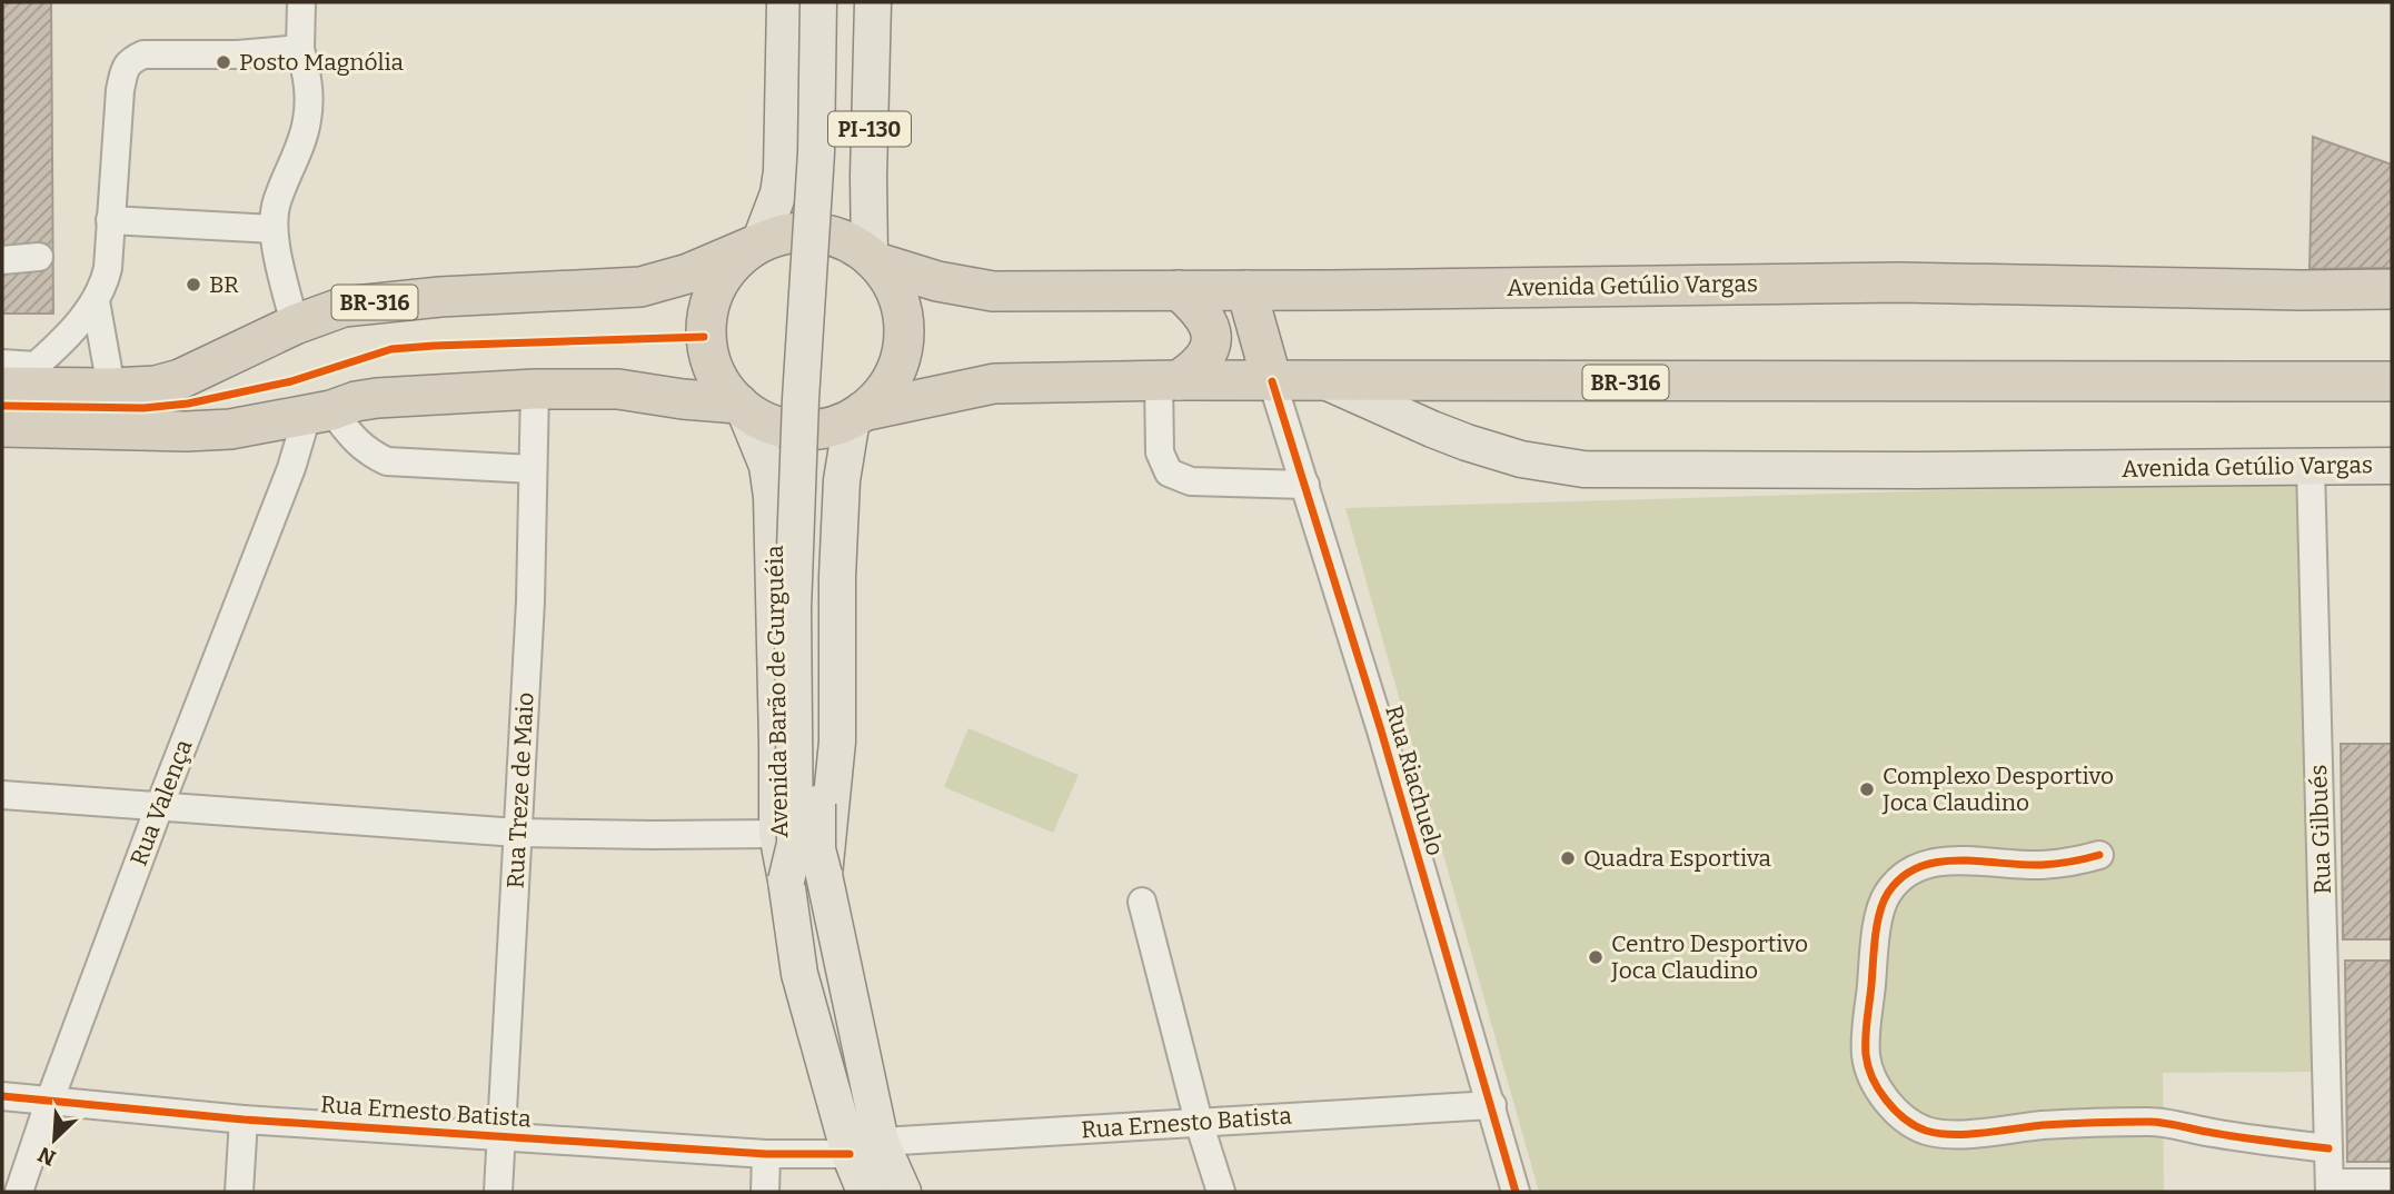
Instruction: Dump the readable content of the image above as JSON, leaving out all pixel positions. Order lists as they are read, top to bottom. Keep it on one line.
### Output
{"streets":{"highway":["Avenida Getúlio Vargas","BR-316"],"main road":["PI-130","Avenida Barão de Gurguéia"],"street":["Rua Riachuelo","Rua Treze de Maio","Rua Valença","Rua Gilbués","Rua Ernesto Batista"]},"crossings":[["PI-130","Avenida Getúlio Vargas"],["PI-130","BR-316"],["PI-130","Avenida Barão de Gurguéia"],["Avenida Getúlio Vargas","BR-316"],["Avenida Getúlio Vargas","Avenida Barão de Gurguéia"],["Avenida Getúlio Vargas","Rua Riachuelo"],["Avenida Getúlio Vargas","Rua Treze de Maio"],["Avenida Getúlio Vargas","Rua Valença"],["Avenida Getúlio Vargas","Rua Gilbués"],["BR-316","Avenida Barão de Gurguéia"],["Avenida Barão de Gurguéia","Rua Ernesto Batista"],["Rua Riachuelo","Rua Ernesto Batista"],["Rua Treze de Maio","Rua Ernesto Batista"],["Rua Valença","Rua Ernesto Batista"]],"places":["Posto Magnólia","BR","Complexo Desportivo Joca Claudino","Quadra Esportiva","Centro Desportivo Joca Claudino"],"north":"bottom left"}
